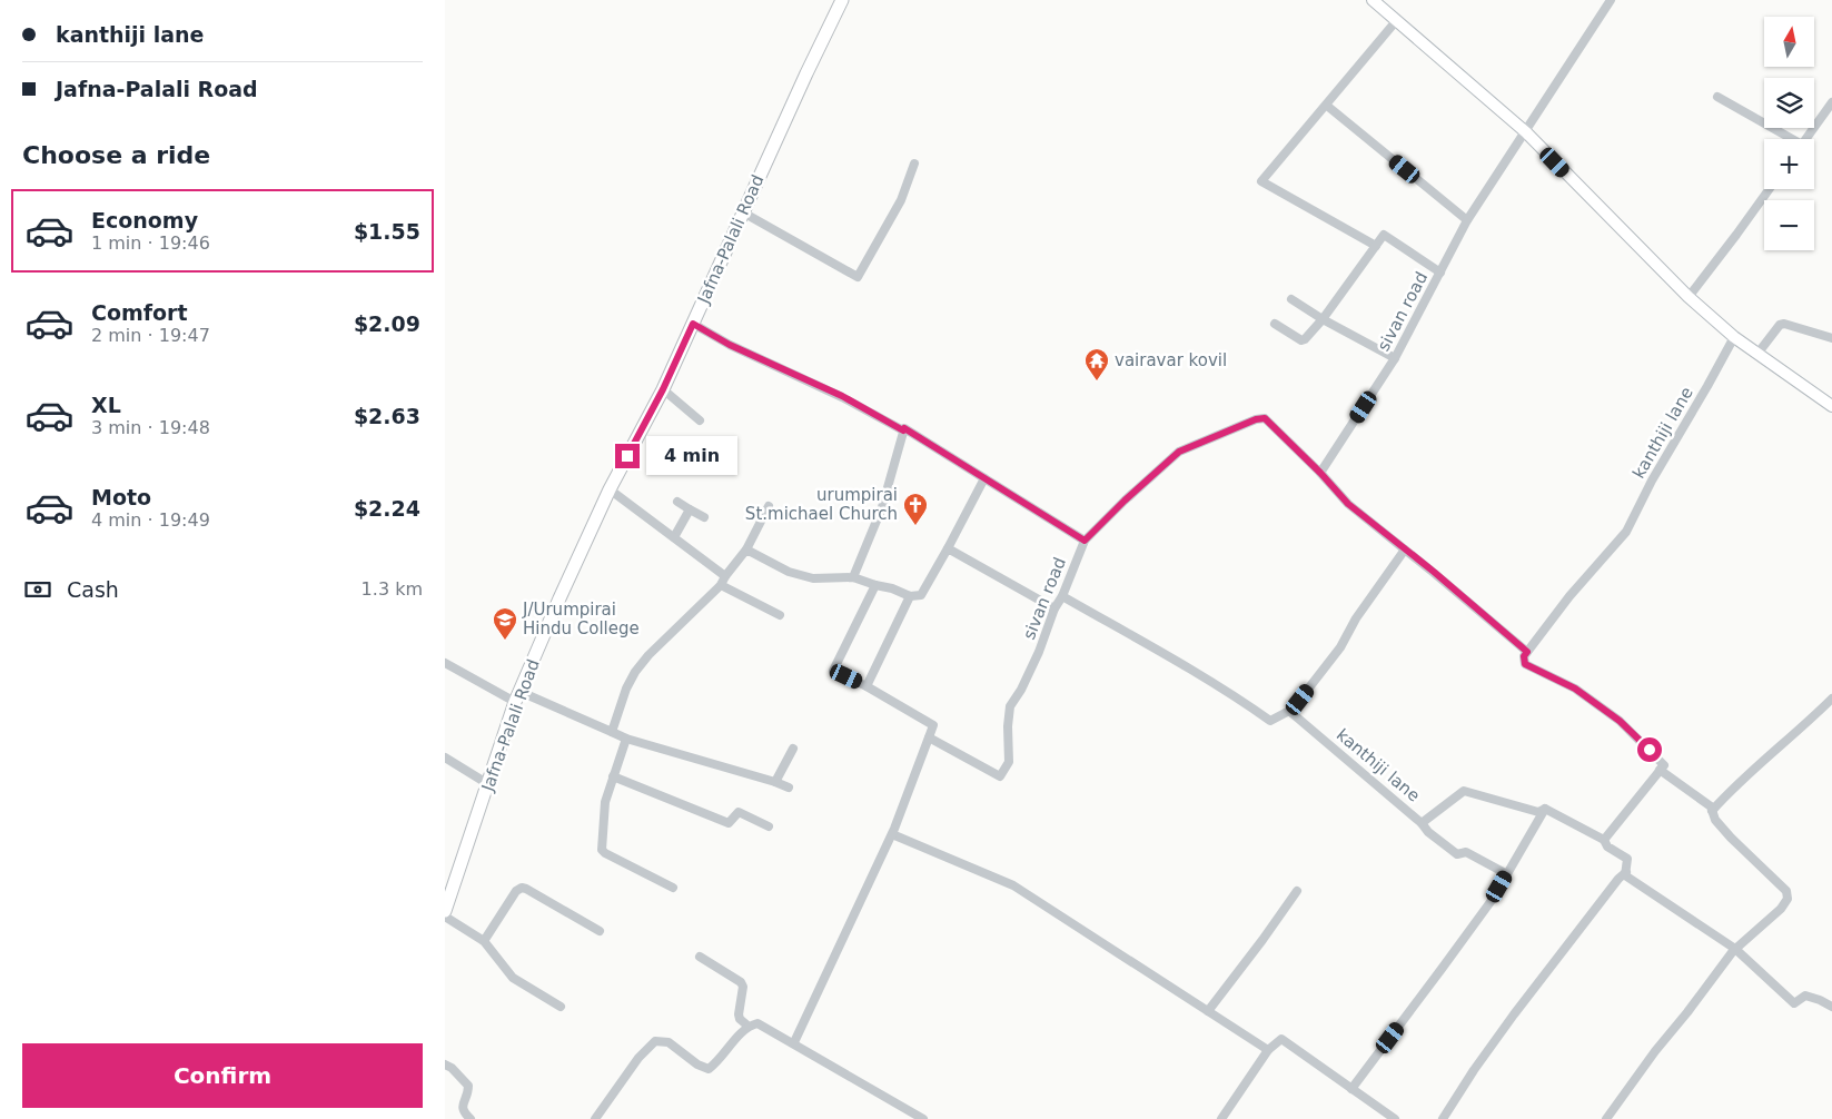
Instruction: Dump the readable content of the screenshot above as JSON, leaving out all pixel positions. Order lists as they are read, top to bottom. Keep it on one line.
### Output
{"streets":{"main road":["Jafna-Palali Road"],"street":["sivan road","kanthiji lane"]},"places":{"temple":["vairavar kovil"],"church":["urumpirai St.michael Church"],"school or university":["J/Urumpirai Hindu College"]},"north":"top","page":{"banner":["kanthiji lane","Jafna-Palali Road"],"map_buttons":["+","−"],"heading":"Choose a ride","list":[{"name":"Economy","note":"1 min · 19:46","value":"$1.55"},{"name":"Comfort","note":"2 min · 19:47","value":"$2.09"},{"name":"XL","note":"3 min · 19:48","value":"$2.63"},{"name":"Moto","note":"4 min · 19:49","value":"$2.24"}],"bubble":"4 min","pay":["Cash","1.3 km"],"buttons":"Confirm"}}
